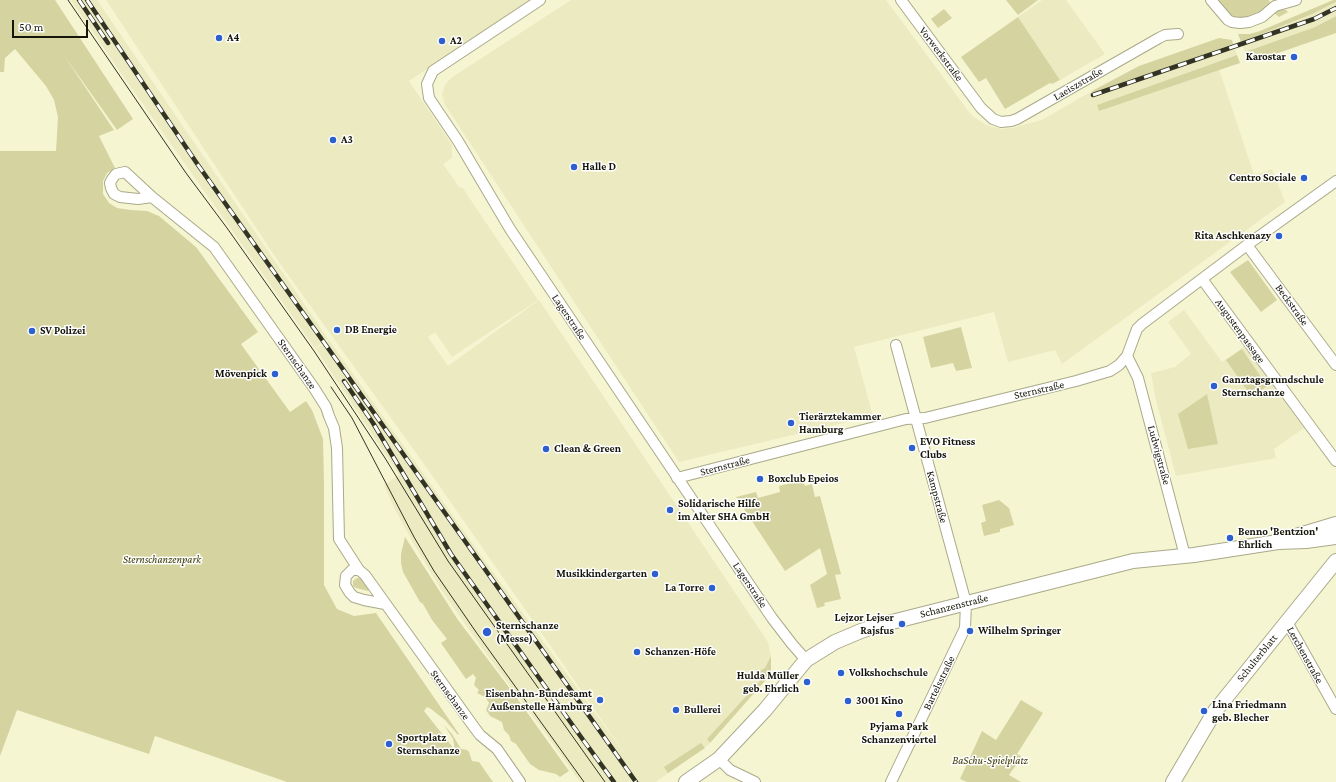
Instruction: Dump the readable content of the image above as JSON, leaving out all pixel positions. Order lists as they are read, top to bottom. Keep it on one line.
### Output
{"streets":{"street":["Vorwerkstraße","Laeiszstraße","Beckstraße","Lagerstraße","Augustenpassage","Sternschanze","Sternstraße","Ludwigstraße","Kampstraße","Schanzenstraße","Lerchenstraße","Schulterblatt","Bartelsstraße"]},"crossings":[["Vorwerkstraße","Laeiszstraße"],["Beckstraße","Sternstraße"],["Lagerstraße","Sternstraße"],["Lagerstraße","Schanzenstraße"],["Augustenpassage","Sternstraße"],["Sternstraße","Ludwigstraße"],["Sternstraße","Kampstraße"],["Ludwigstraße","Schanzenstraße"],["Kampstraße","Schanzenstraße"],["Kampstraße","Bartelsstraße"],["Schanzenstraße","Bartelsstraße"],["Lerchenstraße","Schulterblatt"]],"parks":["Sternschanzenpark","BaSchu-Spielplatz"],"places":["A4","A2","Karostar","A3","Halle D","Centro Sociale","Rita Aschkenazy","DB Energie","SV Polizei","Mövenpick","Ganztagsgrundschule Sternschanze","Tierärztekammer Hamburg","EVO Fitness Clubs","Clean & Green","Boxclub Epeios","Solidarische Hilfe im Alter SHA GmbH","Benno 'Bentzion' Ehrlich","Musikkindergarten","La Torre","Lejzor Lejser Rajsfus","Wilhelm Springer","Sternschanze (Messe)","Schanzen-Höfe","Volkshochschule","Hulda Müller geb. Ehrlich","Eisenbahn-Bundesamt Außenstelle Hamburg","3001 Kino","Bullerei","Lina Friedmann geb. Blecher","Pyjama Park Schanzenviertel","Sportplatz Sternschanze"],"scale_bar":"50 m"}
